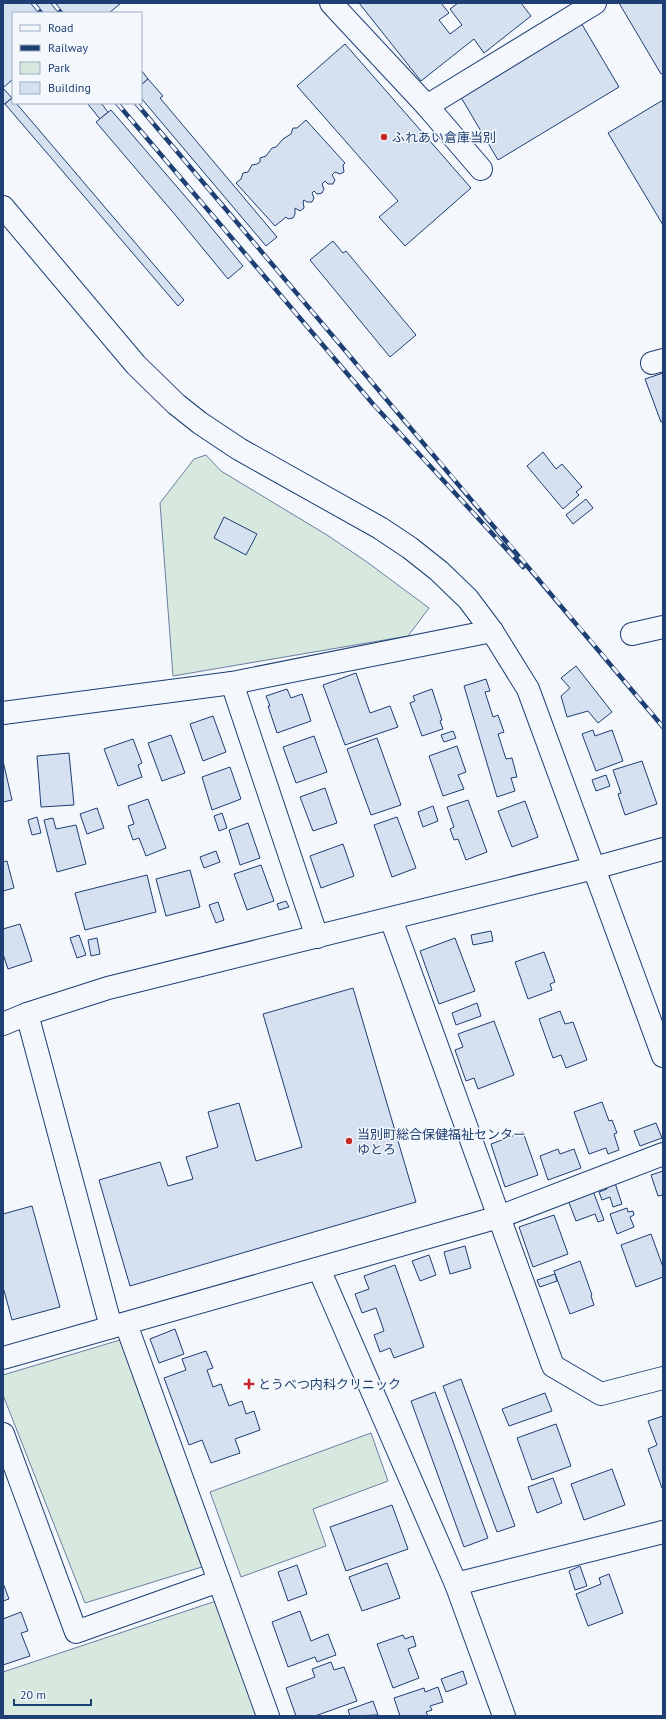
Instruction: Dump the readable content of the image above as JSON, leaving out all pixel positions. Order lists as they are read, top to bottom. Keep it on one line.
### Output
{"places":{"other":["ふれあい倉庫当別","当別町総合保健福祉センター ゆとろ"],"health":["とうべつ内科クリニック"]},"legend":["Road","Railway","Park","Building"],"scale_bar":"20 m"}
